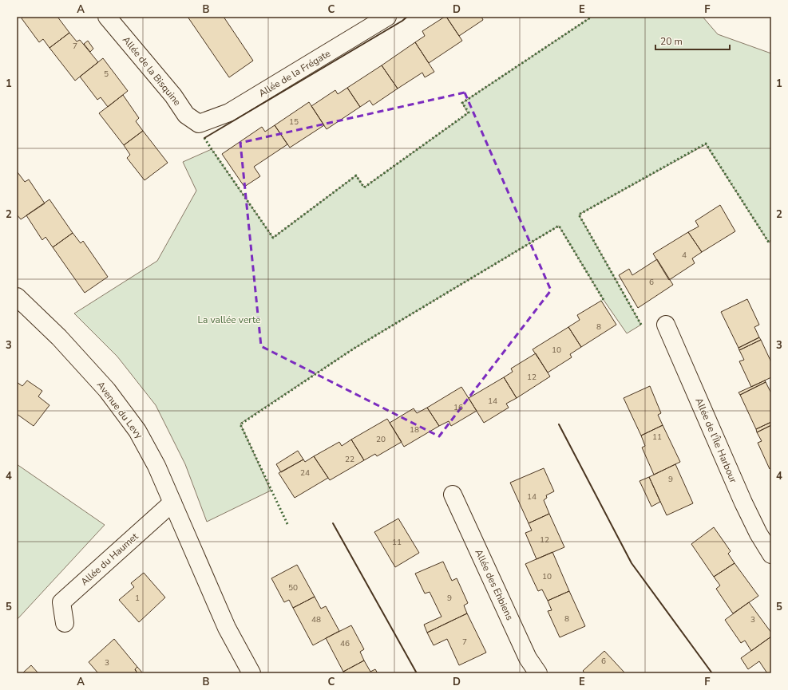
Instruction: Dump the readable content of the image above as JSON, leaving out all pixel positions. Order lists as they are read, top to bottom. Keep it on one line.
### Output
{"streets":{"street":["Allée de la Bisquine","Allée de la Frégate","Avenue du Levy","Allée de l'Île Harbour","Allée du Haumet","Allée des Ehbiens"]},"crossings":[["Allée de la Bisquine","Allée de la Frégate"],["Avenue du Levy","Allée du Haumet"]],"parks":["La vallée verte"],"house_numbers":["7","5","15","4","6","8","10","12","14","16","18","11","20","22","24","9","14","12","11","10","50","1","9","8","48","3","7","46","6","3"],"scale_bar":"20 m","grid":{"columns":["A","B","C","D","E","F"],"rows":["1","2","3","4","5"]}}
